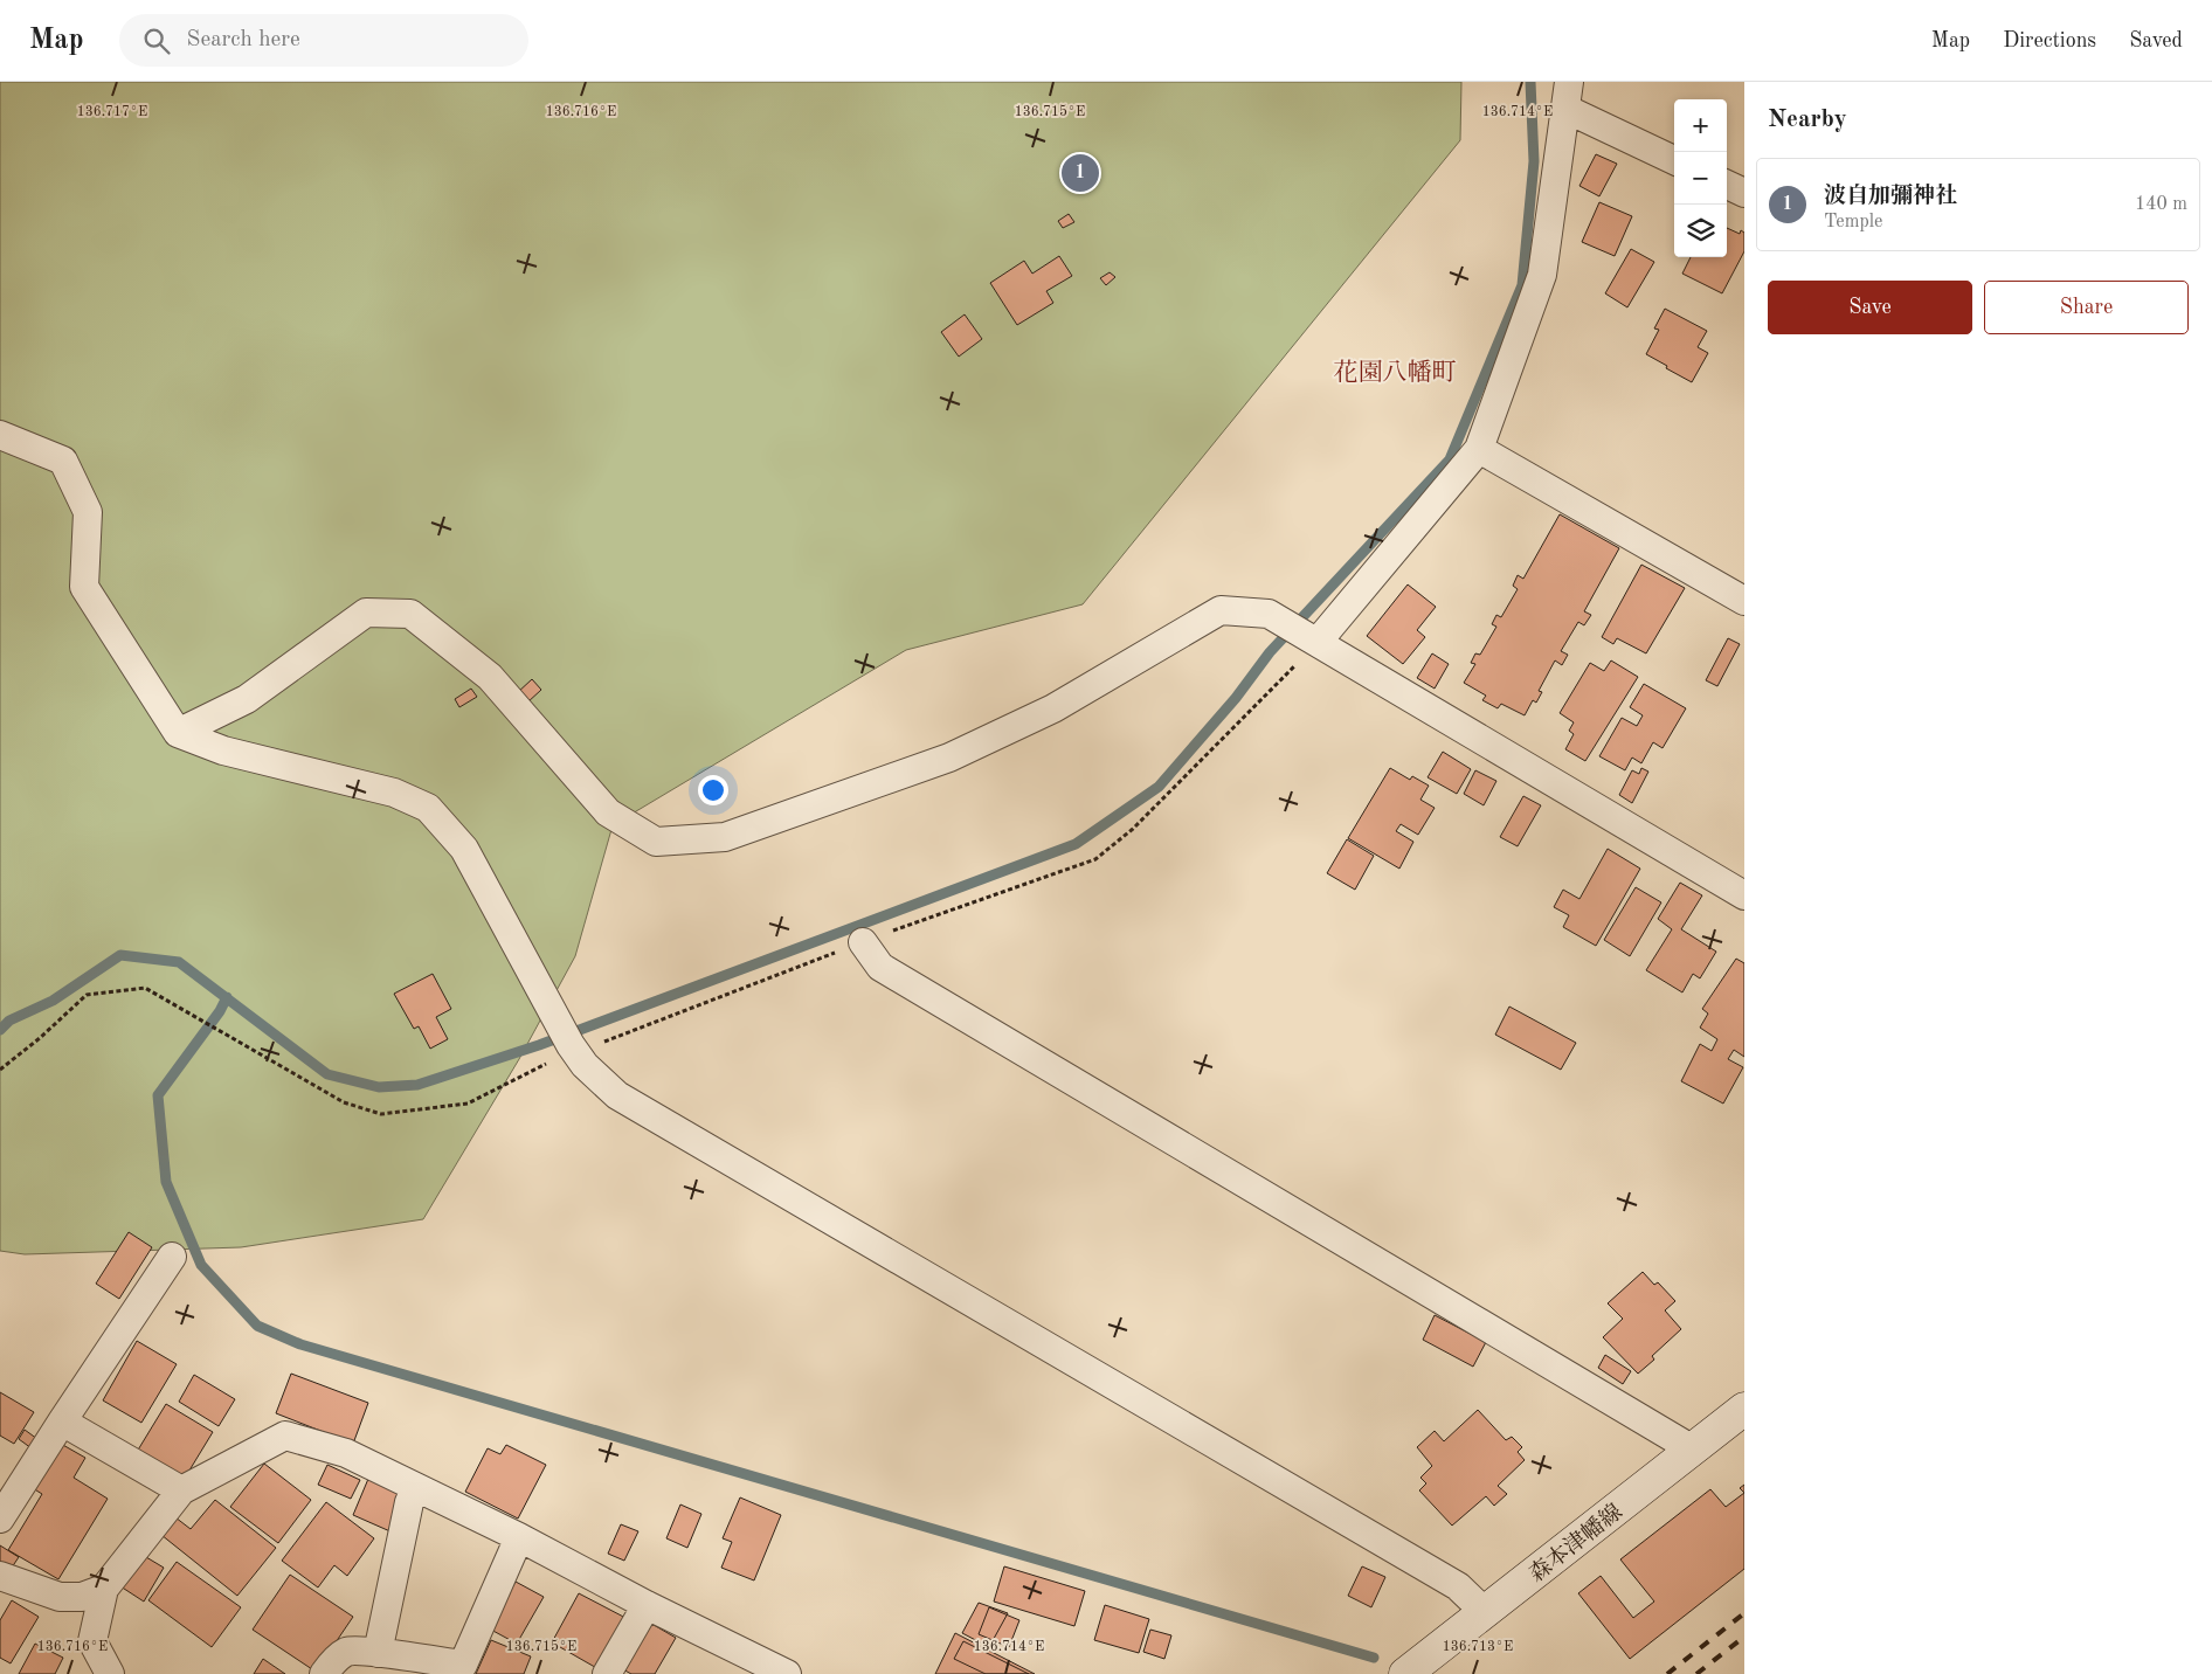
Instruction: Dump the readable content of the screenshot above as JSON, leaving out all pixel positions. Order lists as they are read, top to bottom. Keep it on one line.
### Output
{"streets":{"main road":["森本津幡線"]},"districts":["花園八幡町"],"page":{"header":"Map","search":"Search here","nav":["Map","Directions","Saved"],"heading":"Nearby","map_buttons":["+","−"],"pins":"1","list":[{"mark":"1","name":"波自加彌神社","note":"Temple","value":"140 m"}],"buttons":["Save","Share"]},"coordinates":["136.717°E","136.716°E","136.715°E","136.714°E","136.713°E"]}
